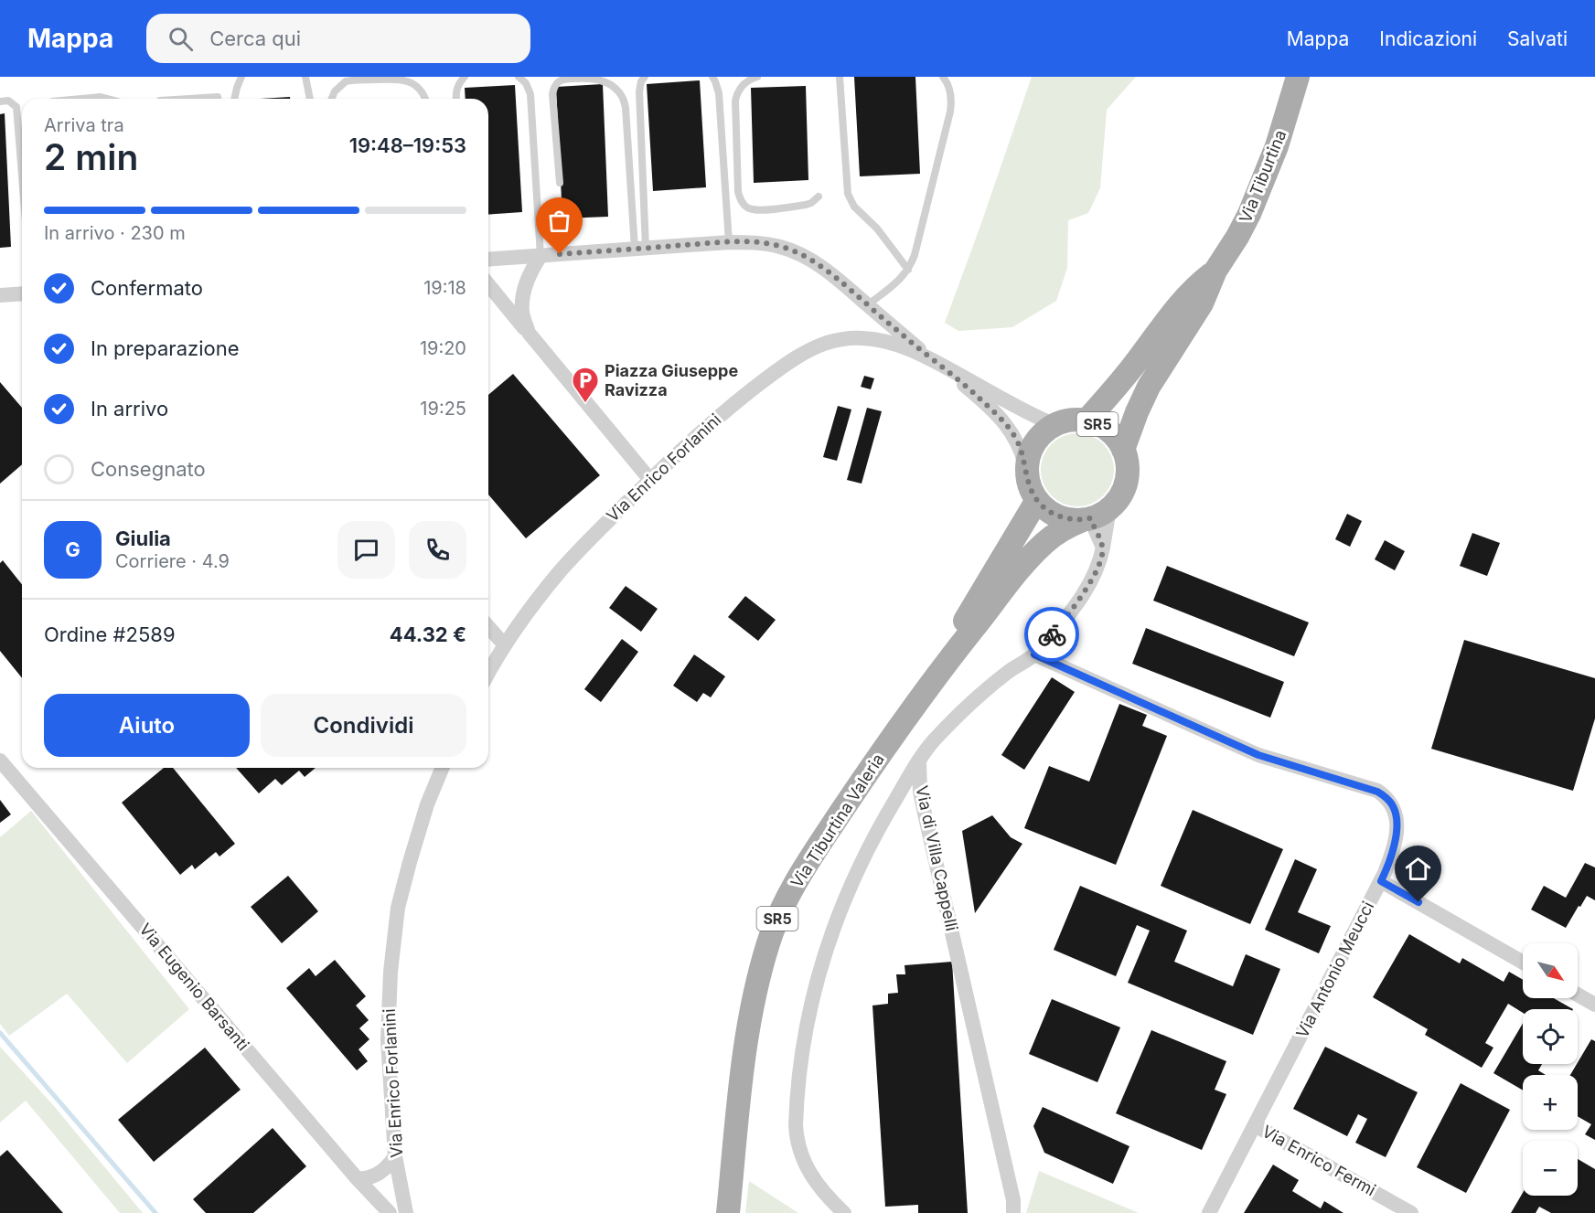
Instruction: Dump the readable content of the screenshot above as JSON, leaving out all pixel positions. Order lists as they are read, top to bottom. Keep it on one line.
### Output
{"streets":{"main road":["Via Tiburtina","SR5","Via Tiburtina Valeria"],"street":["Via Enrico Forlanini","Via di Villa Cappelli","Via Antonio Meucci","Via Eugenio Barsanti","Via Enrico Fermi"]},"crossings":[["Via Tiburtina","SR5"],["Via Tiburtina","Via Tiburtina Valeria"],["SR5","Via Tiburtina Valeria"],["Via Antonio Meucci","Via Enrico Fermi"]],"places":{"parking":["Piazza Giuseppe Ravizza"]},"north":"bottom right","page":{"header":"Mappa","search":"Cerca qui","nav":["Mappa","Indicazioni","Salvati"],"heading":["2 min","Arriva tra","19:48–19:53"],"panel":["Giulia","Corriere · 4.9","Ordine #2589","44.32 €"],"bar":"In arrivo · 230 m","list":[["Confermato","19:18"],["In preparazione","19:20"],["In arrivo","19:25"],"Consegnato"],"round":"G","buttons":["Aiuto","Condividi"],"map_buttons":["+","−"]}}
